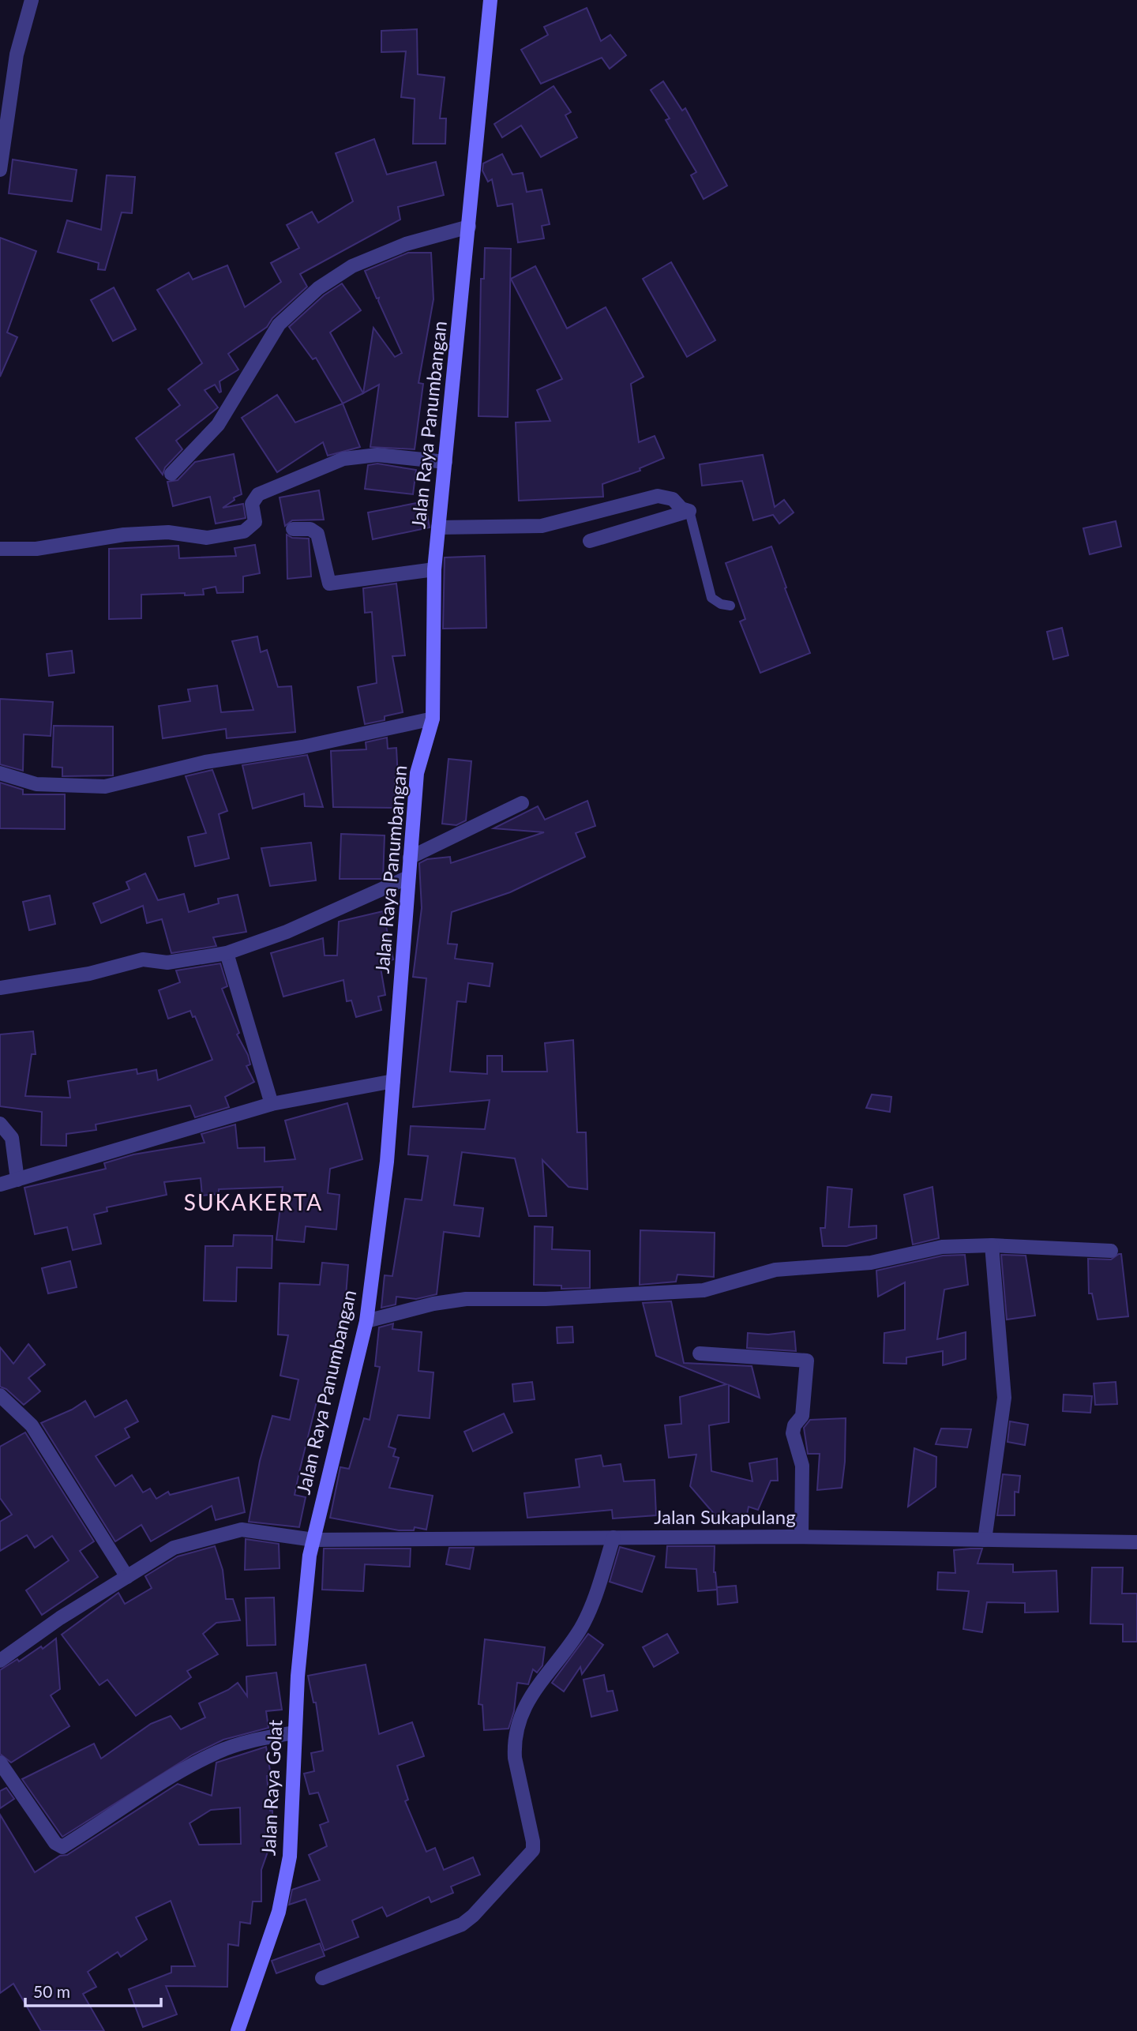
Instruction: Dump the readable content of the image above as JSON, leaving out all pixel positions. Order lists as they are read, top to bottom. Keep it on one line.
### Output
{"streets":{"main road":["Jalan Raya Panumbangan","Jalan Raya Golat"],"street":["Jalan Sukapulang"]},"crossings":[["Jalan Raya Panumbangan","Jalan Sukapulang"],["Jalan Raya Panumbangan","Jalan Raya Golat"],["Jalan Sukapulang","Jalan Raya Golat"]],"districts":["SUKAKERTA"],"scale_bar":"50 m"}
